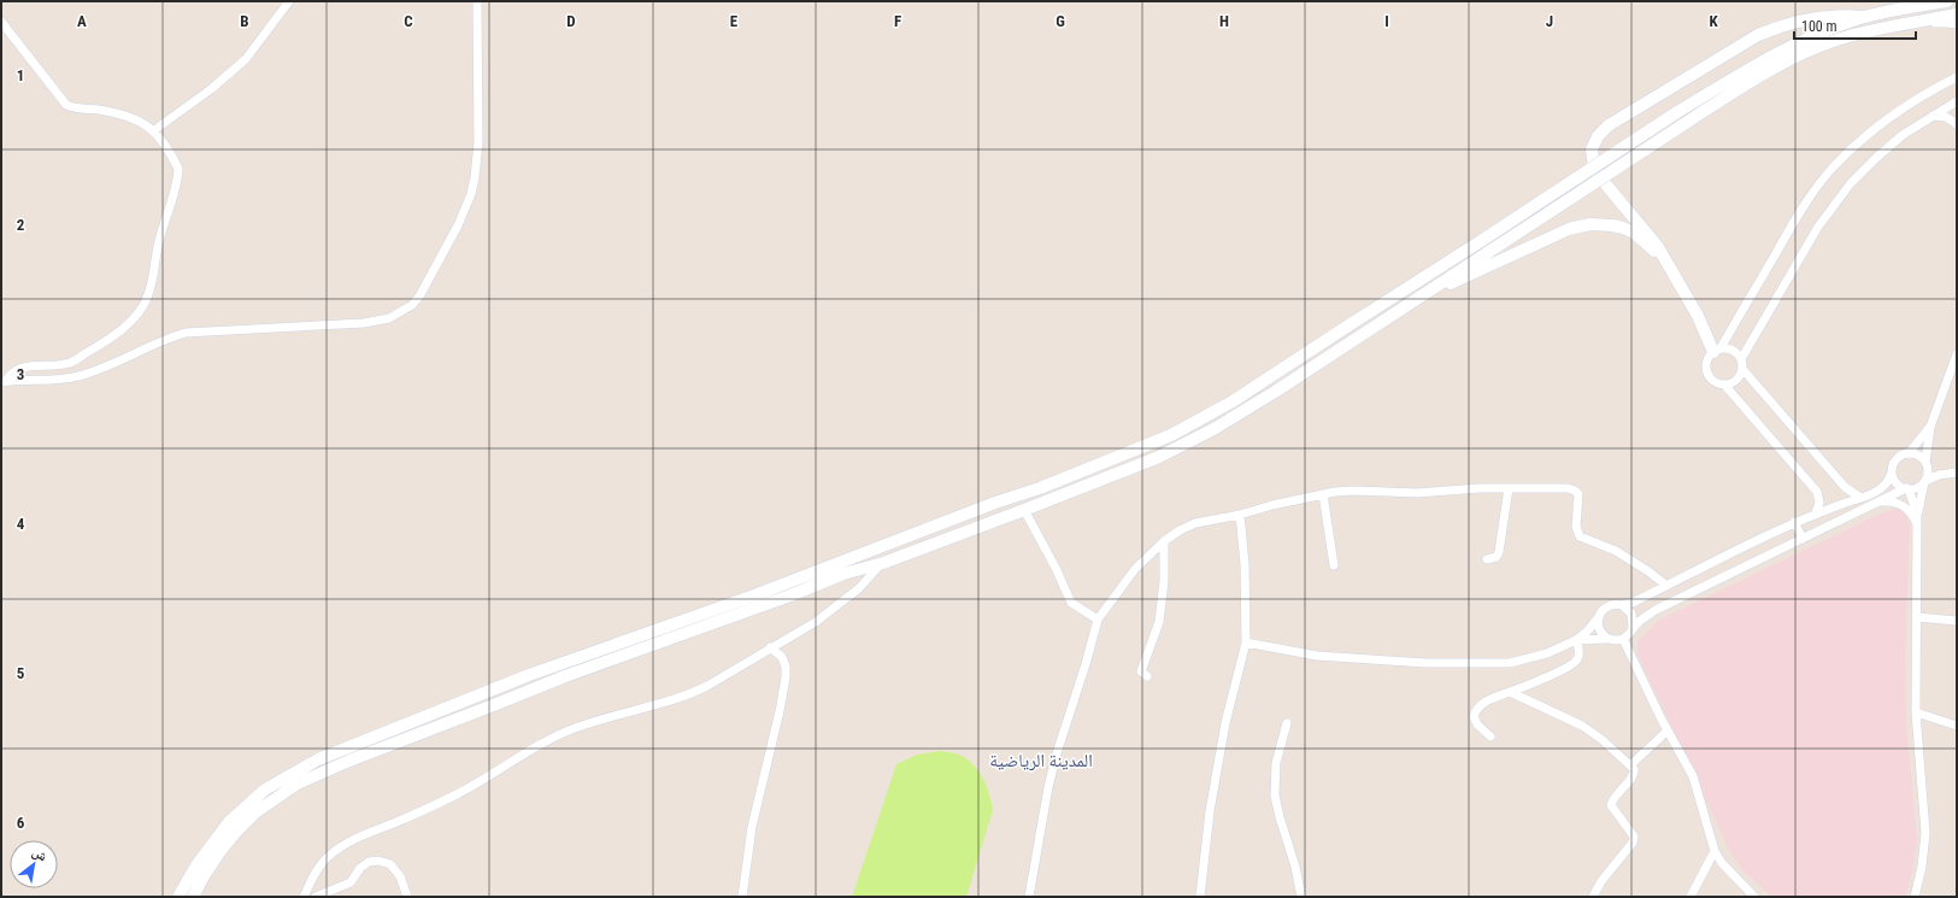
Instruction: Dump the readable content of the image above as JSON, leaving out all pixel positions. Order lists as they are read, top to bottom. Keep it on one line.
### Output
{"districts":["المدينة الرياضية"],"scale_bar":"100 m","north":"top right","grid":{"columns":["A","B","C","D","E","F","G","H","I","J","K"],"rows":["1","2","3","4","5","6"]}}
